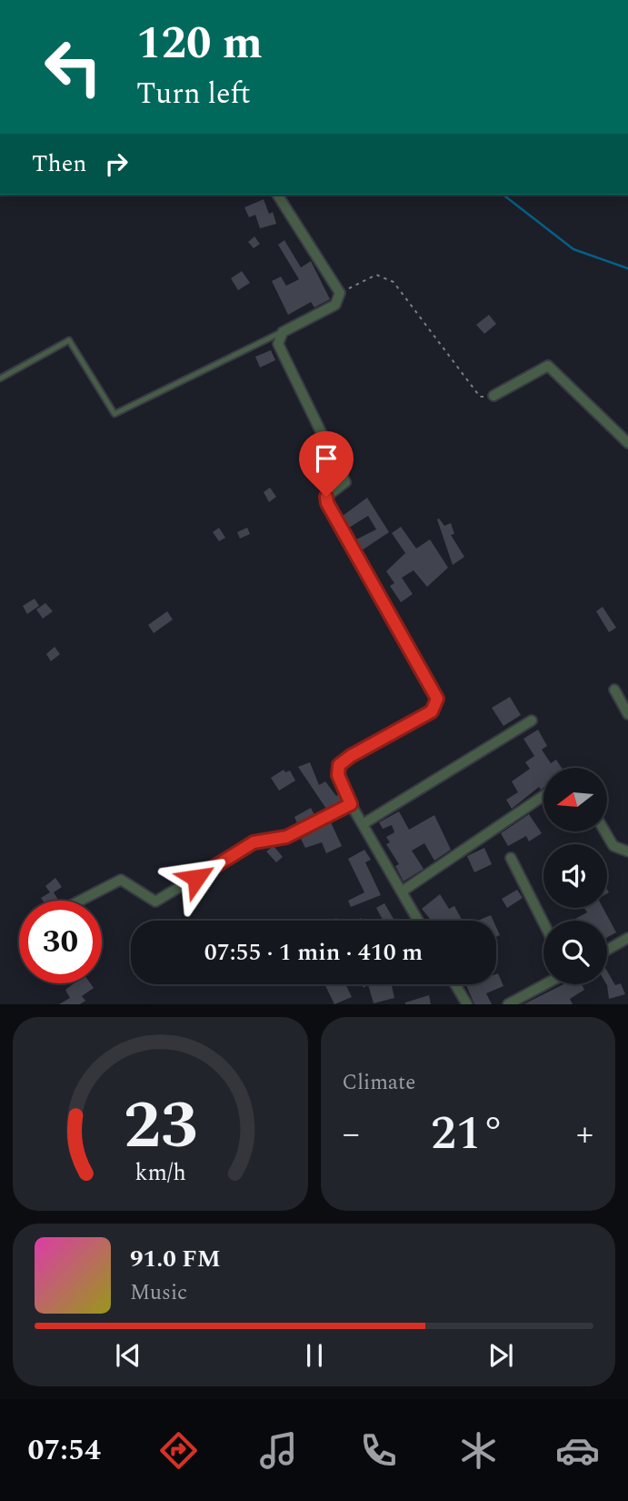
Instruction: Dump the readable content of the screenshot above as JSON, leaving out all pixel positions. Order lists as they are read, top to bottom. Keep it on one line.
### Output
{"north":"left","page":{"turn":["120 m","Turn left"],"then":"Then","limit":"30","trip":"07:55 · 1 min · 410 m","tile":"Climate","heat":["−","21°","+"],"song":["91.0 FM","Music"],"tabs":"07:54","gauge":["23","km/h"]}}
